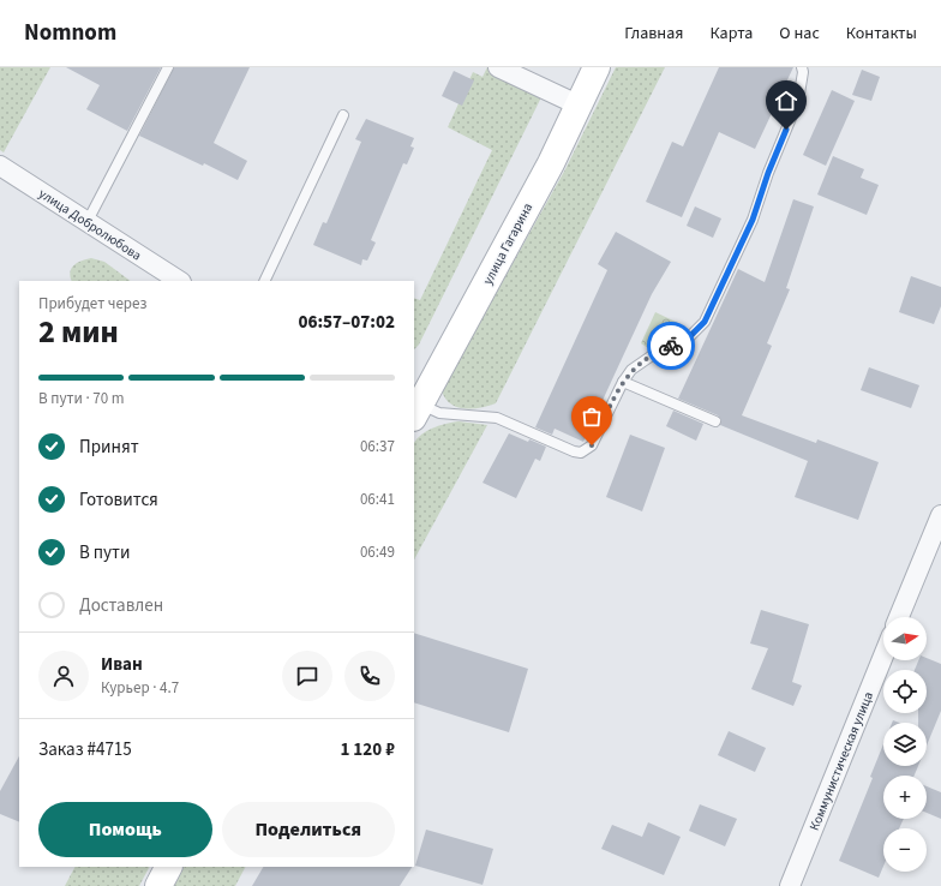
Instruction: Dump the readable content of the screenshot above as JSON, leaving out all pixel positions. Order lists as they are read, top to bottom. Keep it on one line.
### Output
{"streets":{"main road":["улица Гагарина"],"street":["улица Добролюбова","Коммунистическая улица"]},"north":"right","page":{"header":"Nomnom","nav":["Главная","Карта","О нас","Контакты"],"heading":["2 мин","Прибудет через","06:57–07:02"],"panel":["Иван","Курьер · 4.7","Заказ #4715","1 120 ₽"],"bar":"В пути · 70 m","list":[["Принят","06:37"],["Готовится","06:41"],["В пути","06:49"],"Доставлен"],"map_buttons":["+","−"],"buttons":["Помощь","Поделиться"]}}
